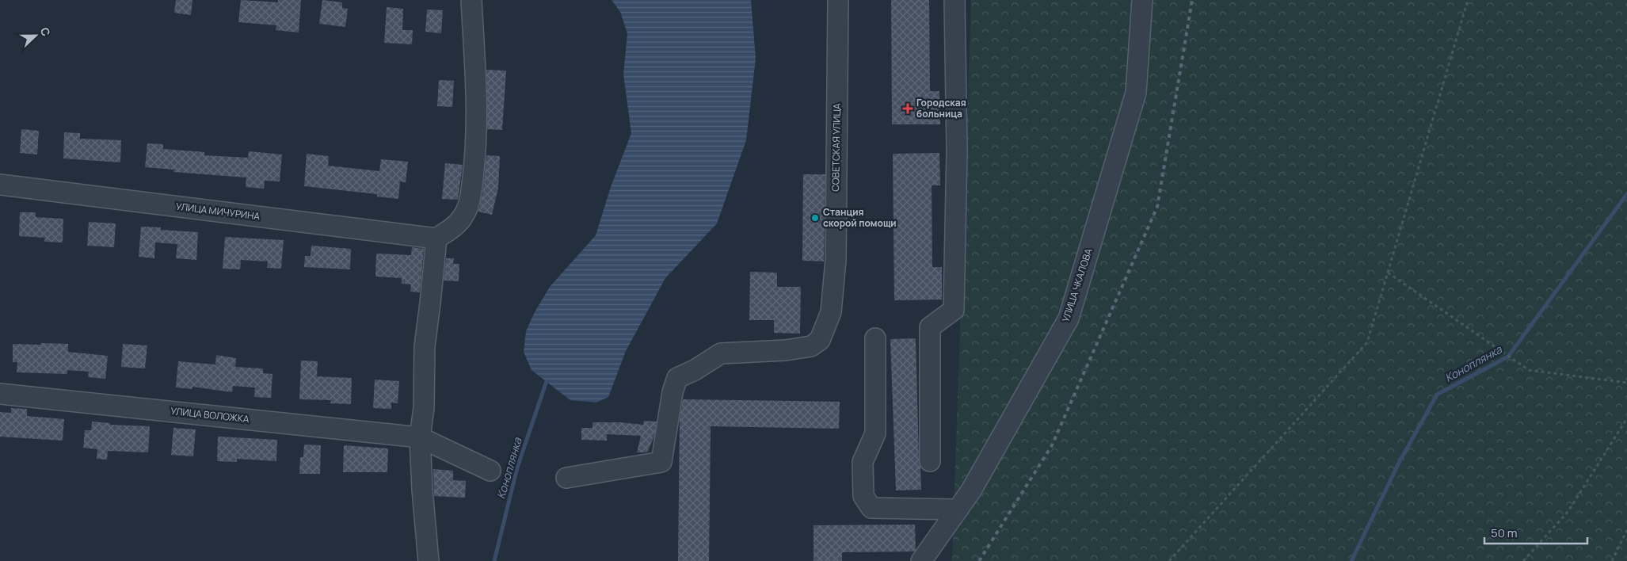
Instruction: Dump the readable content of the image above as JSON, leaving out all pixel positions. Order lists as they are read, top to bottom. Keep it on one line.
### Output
{"streets":{"street":["СОВЕТСКАЯ УЛИЦА","УЛИЦА МИЧУРИНА","УЛИЦА ЧКАЛОВА","УЛИЦА ВОЛОЖКА"]},"water":["Коноплянка"],"places":{"health":["Городская больница"],"other":["Станция скорой помощи"]},"scale_bar":"50 m","north":"right"}
